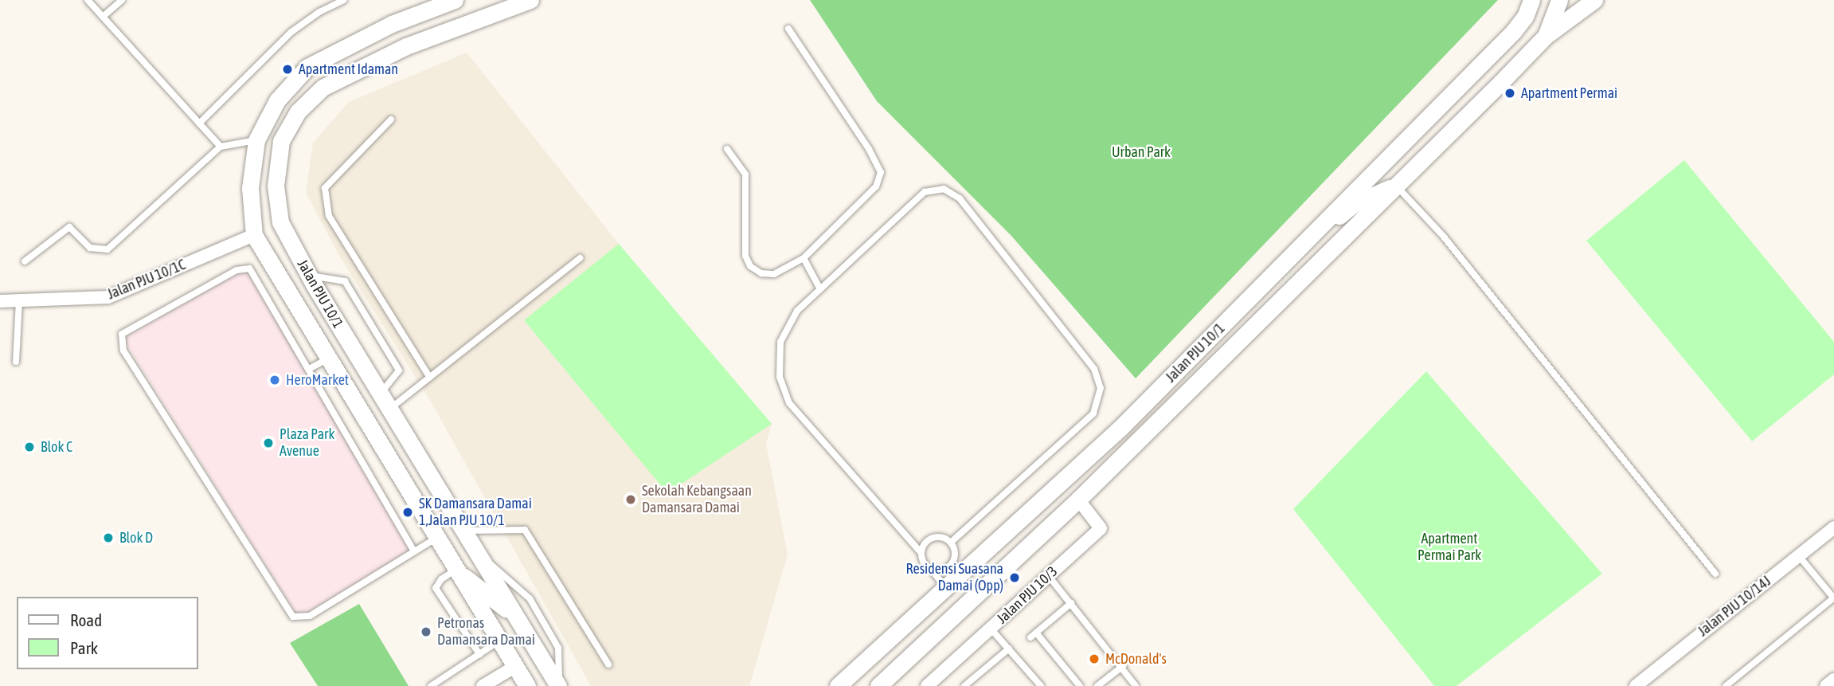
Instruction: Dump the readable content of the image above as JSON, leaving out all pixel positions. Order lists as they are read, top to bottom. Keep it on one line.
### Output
{"streets":{"street":["Jalan PJU 10/1C","Jalan PJU 10/1","Jalan PJU 10/3","Jalan PJU 10/14J"]},"crossings":[["Jalan PJU 10/1C","Jalan PJU 10/1"],["Jalan PJU 10/1","Jalan PJU 10/3"]],"parks":["Urban Park","Apartment Permai Park"],"places":["Apartment Idaman","Apartment Permai","HeroMarket","Plaza Park Avenue","Blok C","Sekolah Kebangsaan Damansara Damai","SK Damansara Damai 1,Jalan PJU 10/1","Blok D","Residensi Suasana Damai (Opp)","Petronas Damansara Damai","McDonald's"],"legend":["Road","Park"]}
